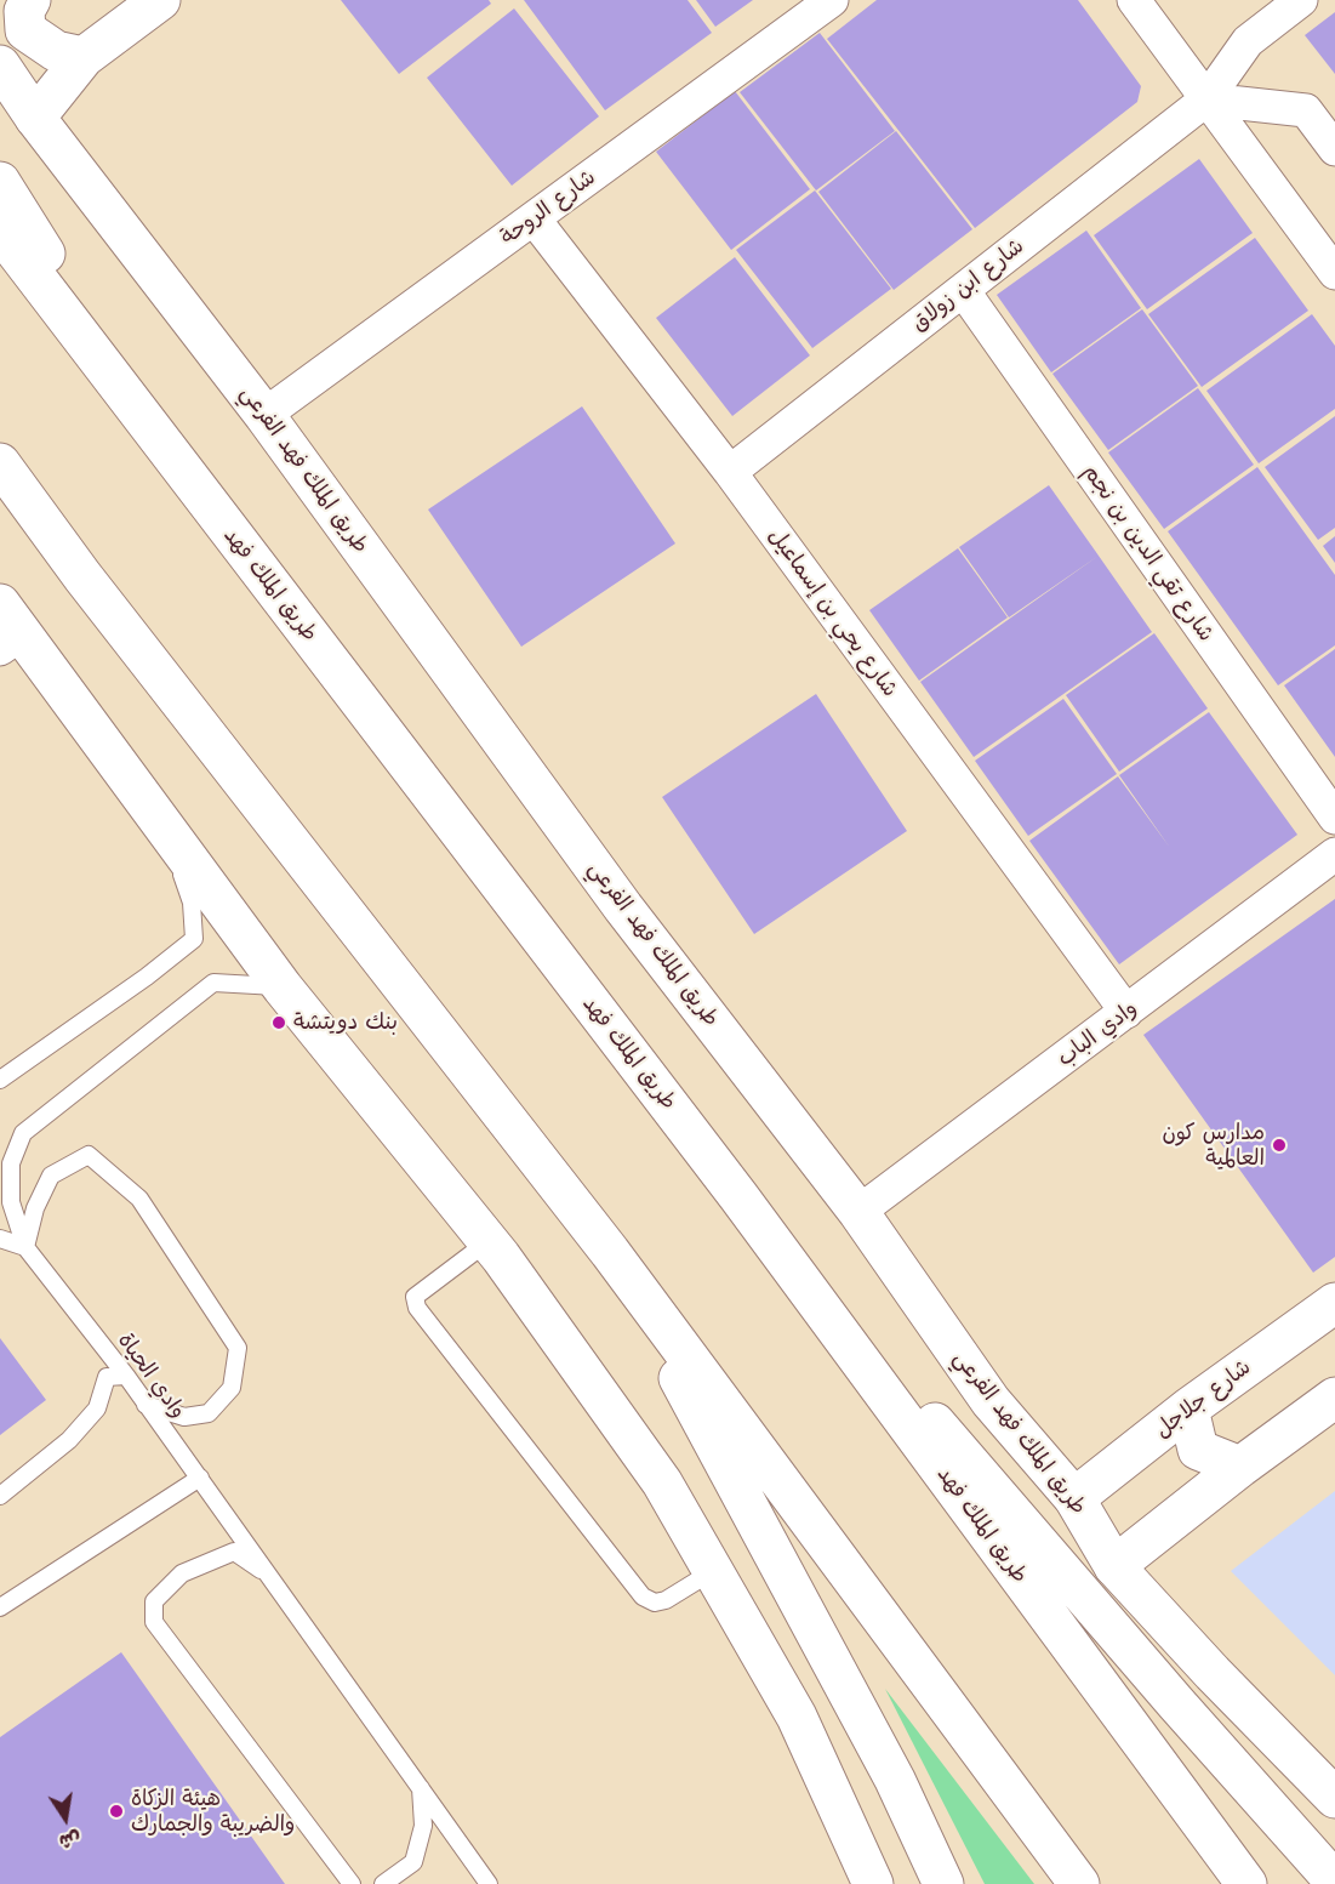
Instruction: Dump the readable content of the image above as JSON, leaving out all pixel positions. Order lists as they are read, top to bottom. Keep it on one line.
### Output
{"streets":{"main road":["طريق الملك فهد الفرعي","طريق الملك فهد","شارع جلاجل"],"street":["شارع الروحة","شارع ابن زولاق","شارع تقي الدين بن نجم","شارع يحي بن إسماعيل","وادي الباب"],"lane":["وادي الحياة"]},"crossings":[["شارع الروحة","طريق الملك فهد الفرعي"],["شارع الروحة","شارع يحي بن إسماعيل"],["شارع ابن زولاق","شارع تقي الدين بن نجم"],["شارع ابن زولاق","شارع يحي بن إسماعيل"],["طريق الملك فهد الفرعي","وادي الباب"],["طريق الملك فهد الفرعي","شارع جلاجل"],["شارع يحي بن إسماعيل","وادي الباب"]],"places":["بنك دويتشة","مدارس كون العالمية","هيئة الزكاة والضريبة والجمارك"],"north":"bottom"}
